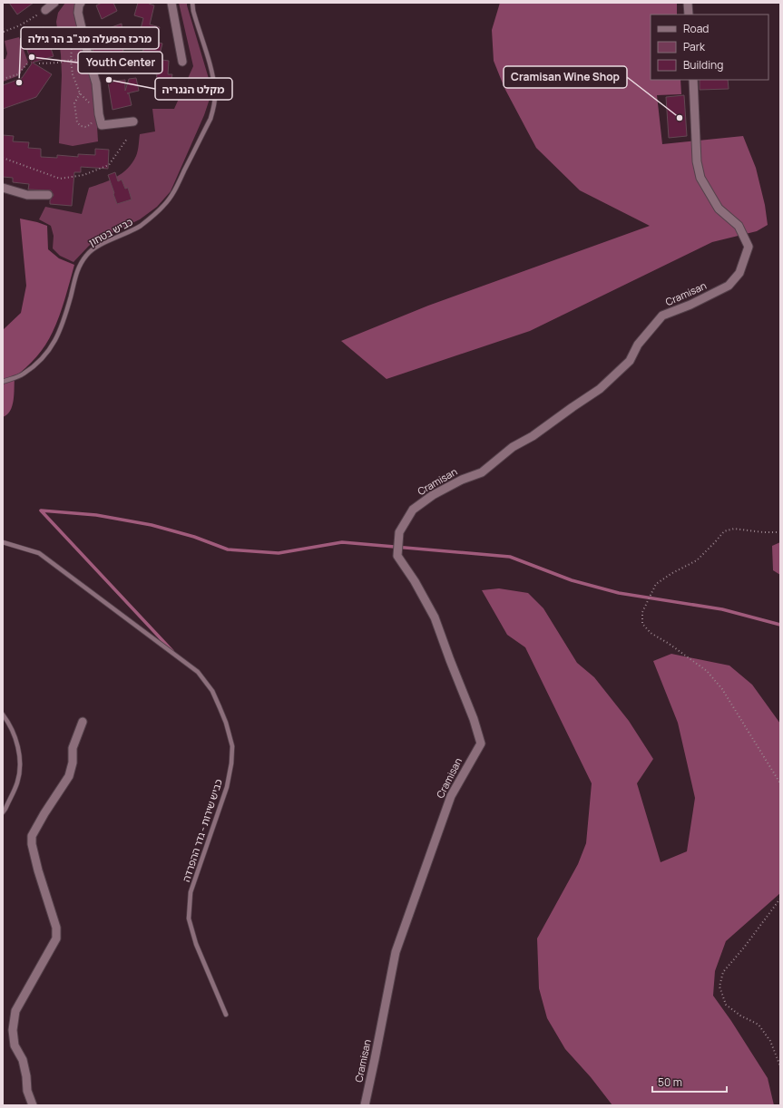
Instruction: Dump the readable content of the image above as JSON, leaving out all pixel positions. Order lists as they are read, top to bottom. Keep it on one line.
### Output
{"streets":{"street":["Cramisan"],"lane":["כביש בטחון","כביש שירות - גדר ההפרדה"]},"places":["Youth Center","מקלט הנגריה","מרכז הפעלה מג\"ב הר גילה","Cramisan Wine Shop"],"legend":["Road","Park","Building"],"scale_bar":"50 m"}
